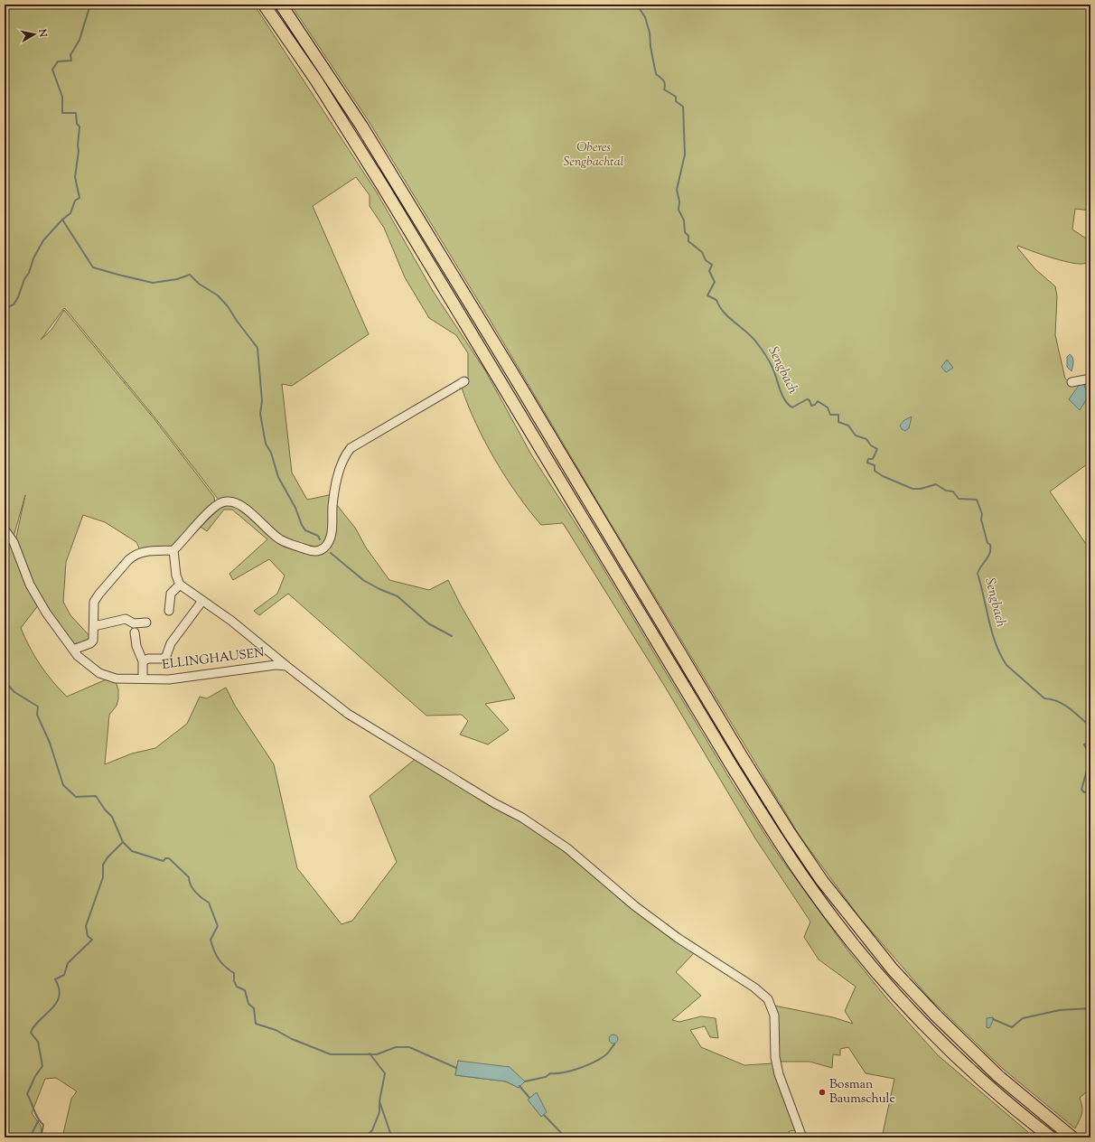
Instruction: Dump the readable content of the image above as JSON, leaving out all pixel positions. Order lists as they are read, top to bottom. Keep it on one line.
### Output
{"streets":{"street":["ELLINGHAUSEN"]},"water":["Sengbach"],"parks":["Oberes Sengbachtal"],"places":["Bosman Baumschule"],"north":"right"}
